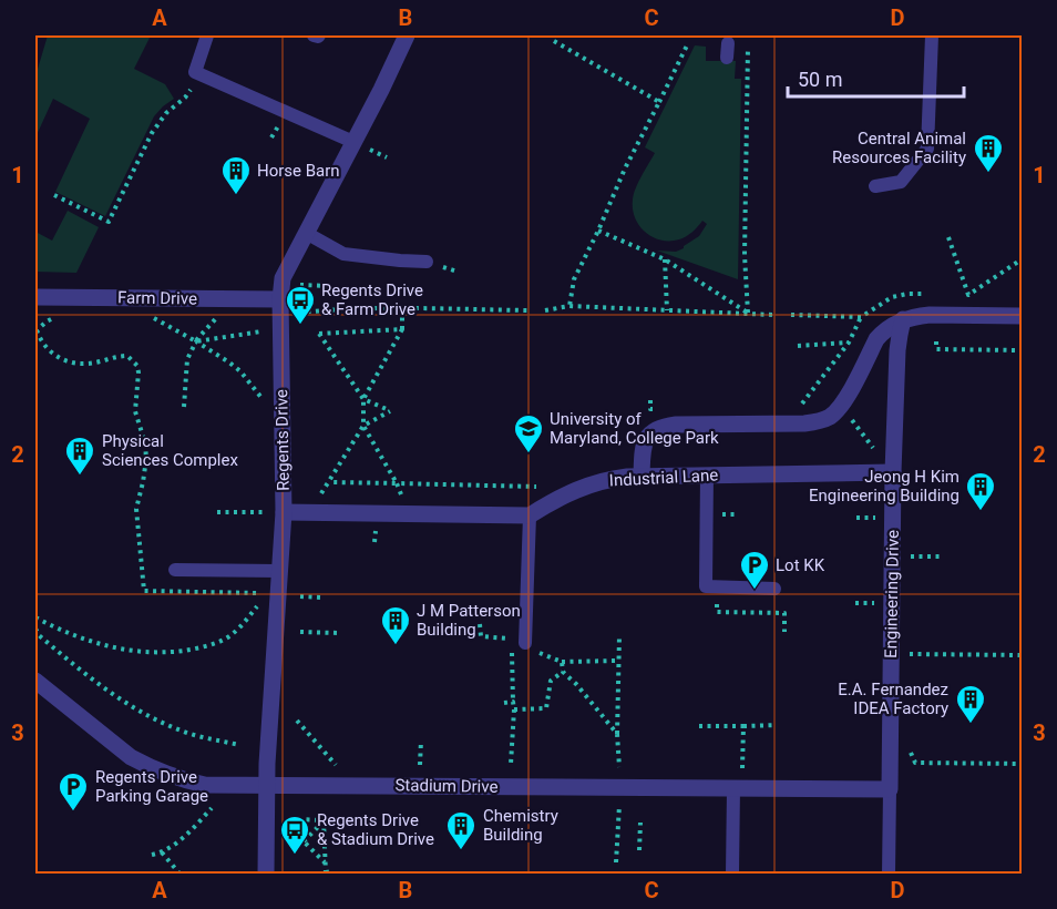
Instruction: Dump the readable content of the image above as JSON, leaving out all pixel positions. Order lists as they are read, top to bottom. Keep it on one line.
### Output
{"streets":{"street":["Farm Drive","Regents Drive","Industrial Lane","Engineering Drive","Stadium Drive"]},"crossings":[["Farm Drive","Regents Drive"],["Regents Drive","Stadium Drive"],["Industrial Lane","Engineering Drive"],["Engineering Drive","Stadium Drive"]],"places":{"building":["Central Animal Resources Facility","Horse Barn","Physical Sciences Complex","Jeong H Kim Engineering Building","J M Patterson Building","E.A. Fernandez IDEA Factory","Chemistry Building"],"bus stop":["Regents Drive & Farm Drive","Regents Drive & Stadium Drive"],"school or university":["University of Maryland, College Park"],"parking":["Lot KK","Regents Drive Parking Garage"]},"scale_bar":"50 m","grid":{"columns":["A","B","C","D"],"rows":["1","2","3"]}}
